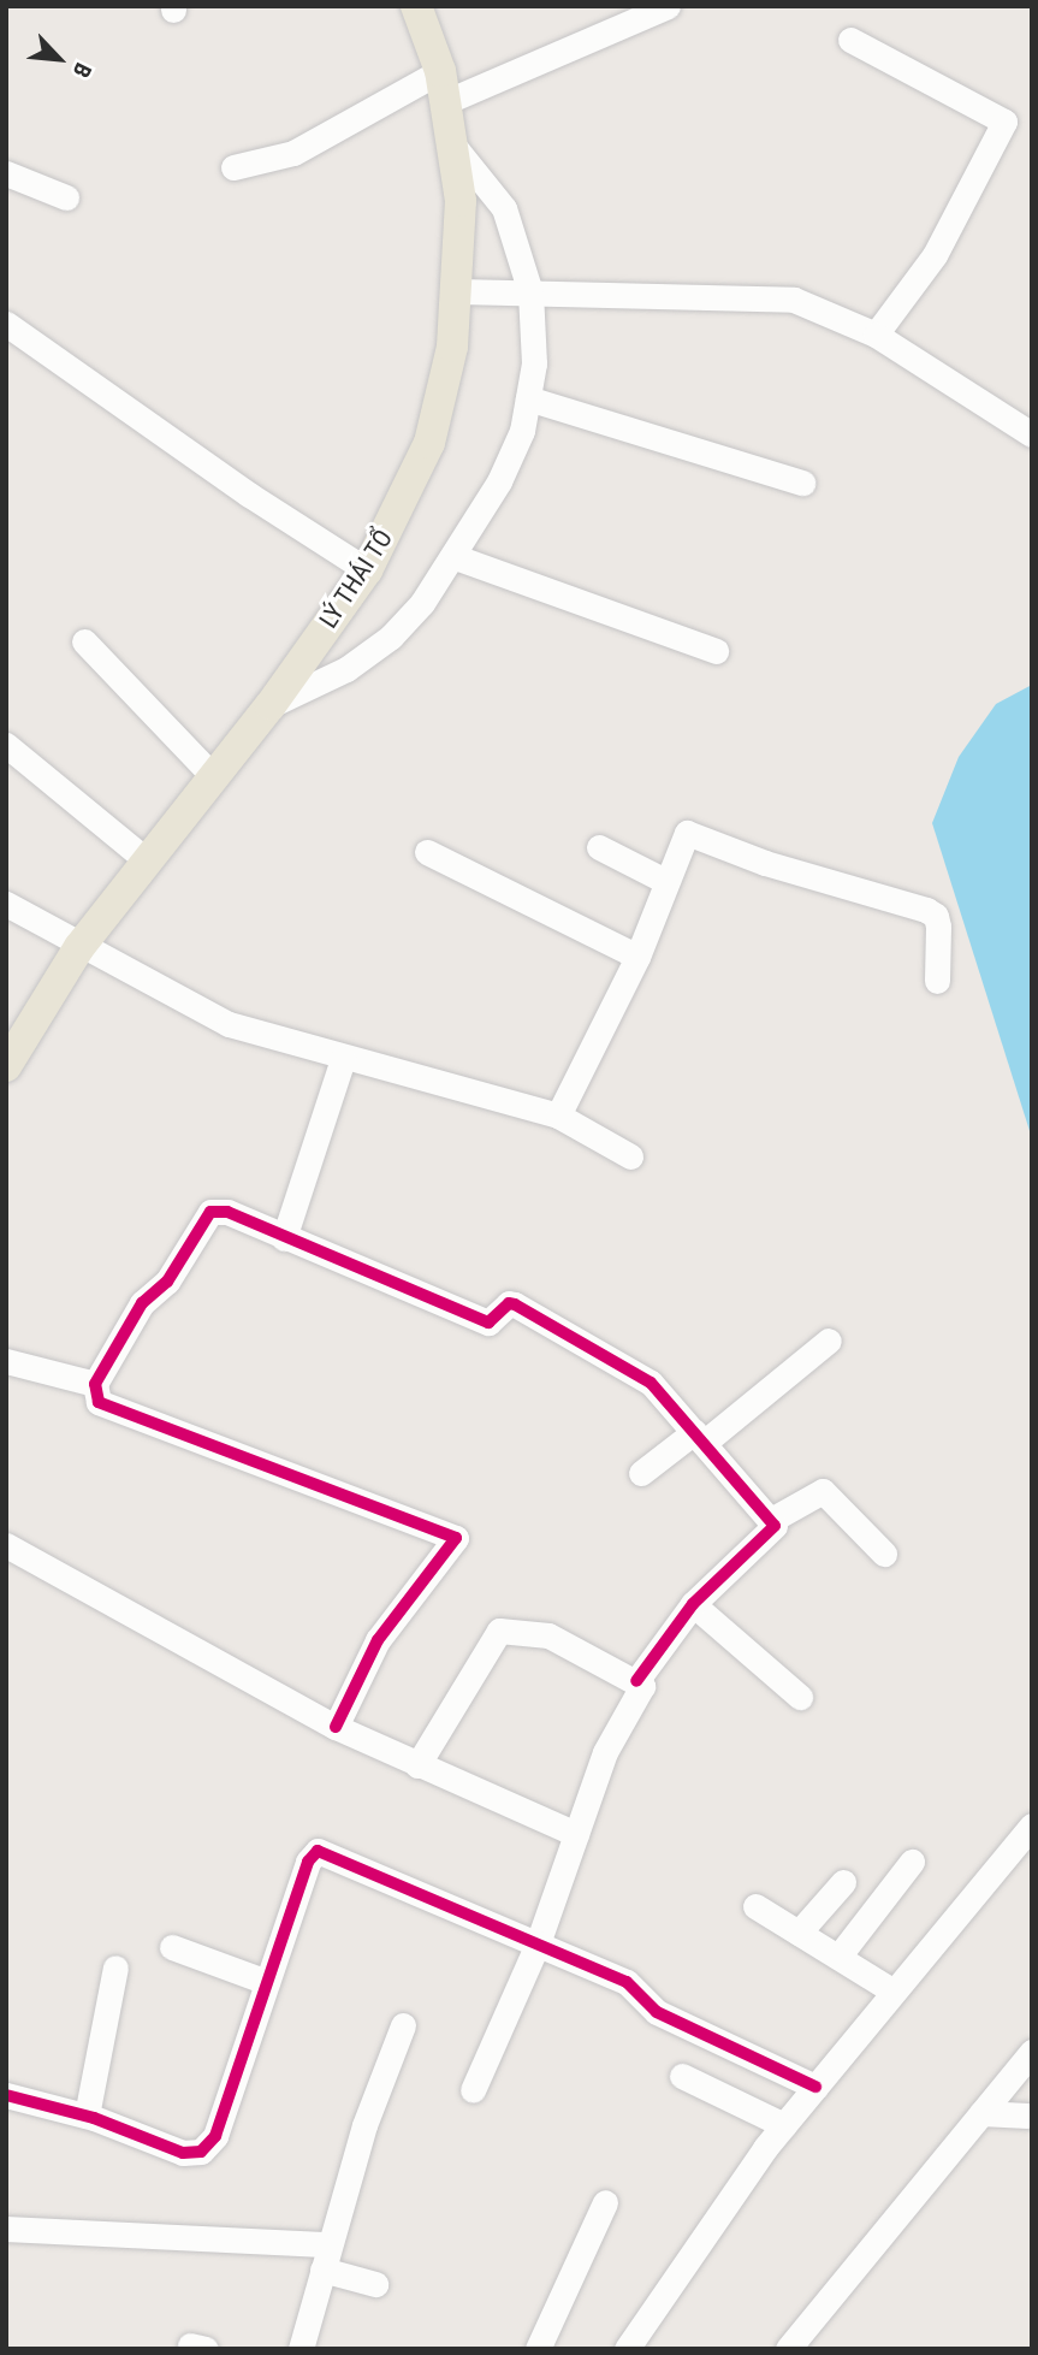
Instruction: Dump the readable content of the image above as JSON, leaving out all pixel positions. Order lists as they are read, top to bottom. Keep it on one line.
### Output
{"streets":{"main road":["LÝ THÁI TỔ"]},"north":"bottom right"}
